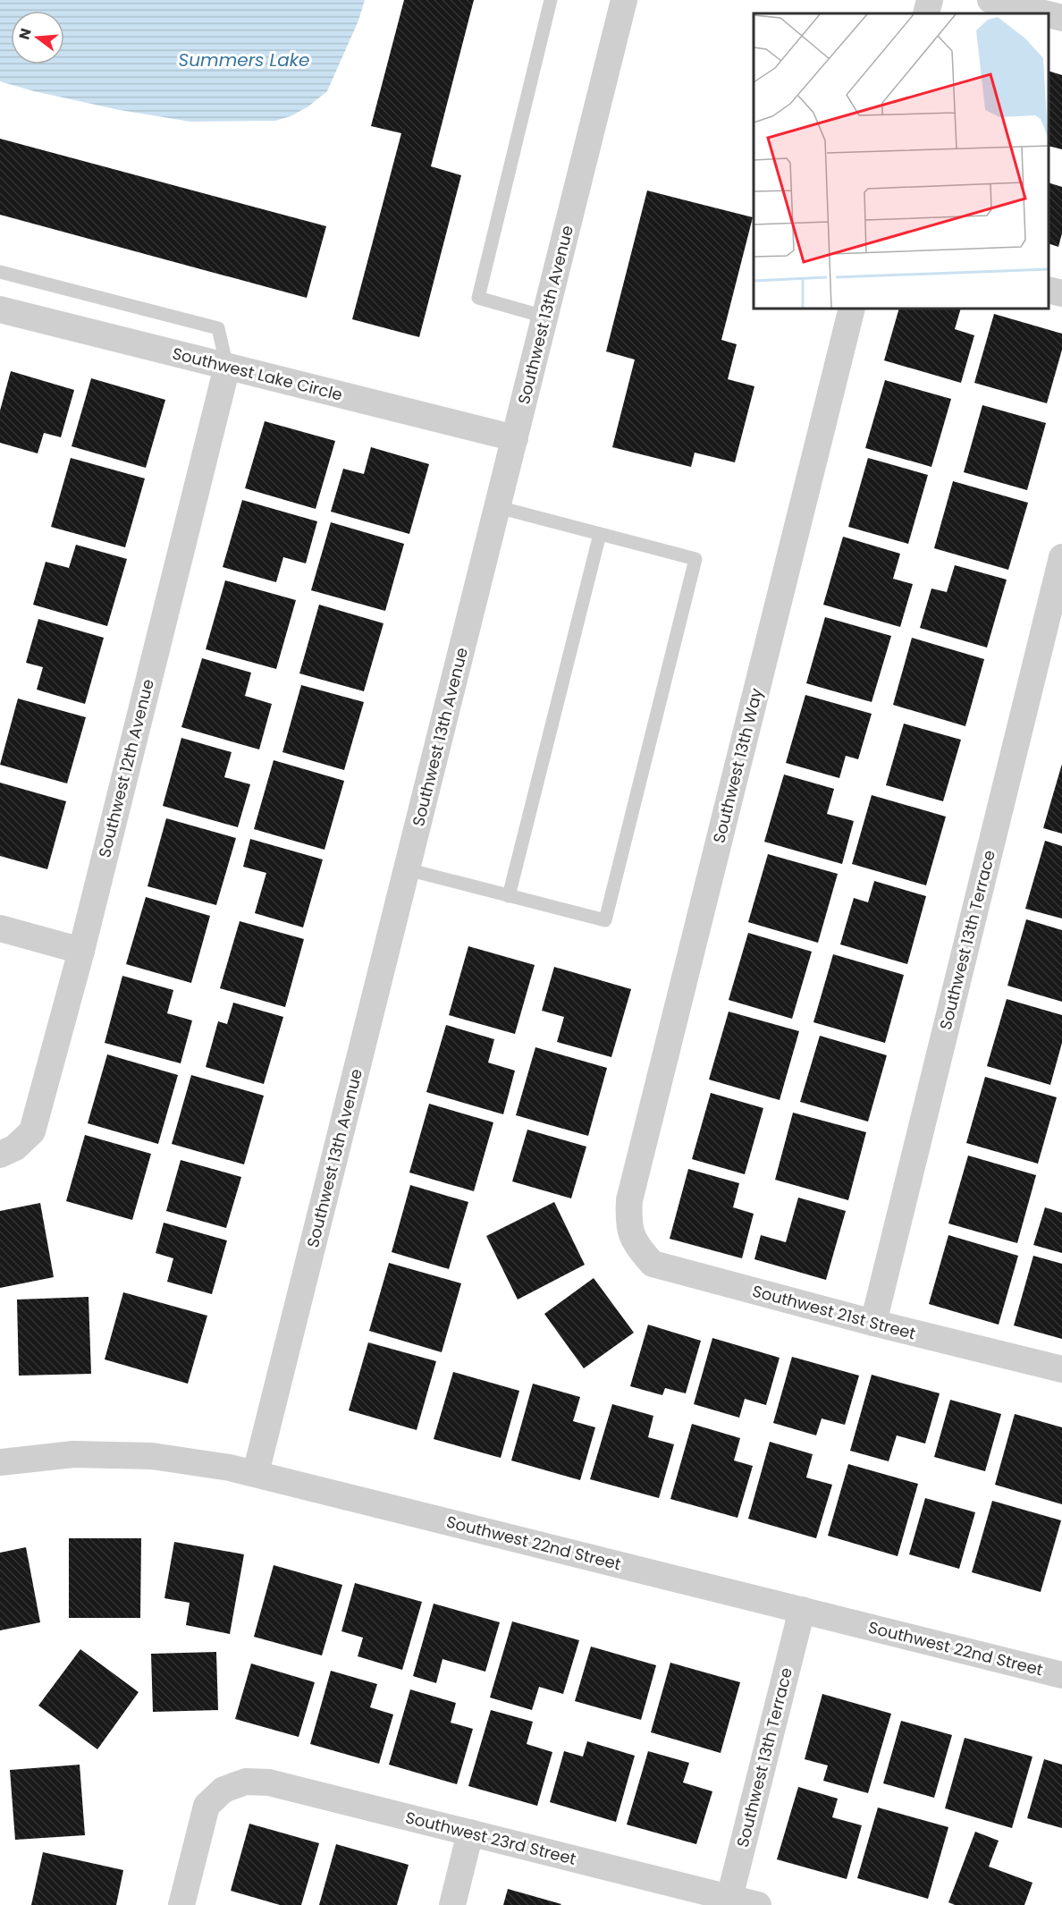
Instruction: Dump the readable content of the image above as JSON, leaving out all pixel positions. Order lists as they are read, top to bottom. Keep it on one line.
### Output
{"streets":{"street":["Southwest 13th Avenue","Southwest Lake Circle","Southwest 13th Way","Southwest 12th Avenue","Southwest 13th Terrace","Southwest 21st Street","Southwest 22nd Street","Southwest 23rd Street"]},"crossings":[["Southwest 13th Avenue","Southwest Lake Circle"],["Southwest 13th Avenue","Southwest 22nd Street"],["Southwest Lake Circle","Southwest 12th Avenue"],["Southwest 13th Way","Southwest 21st Street"],["Southwest 13th Terrace","Southwest 21st Street"],["Southwest 13th Terrace","Southwest 22nd Street"],["Southwest 13th Terrace","Southwest 23rd Street"]],"water":["Summers Lake"],"north":"left"}
